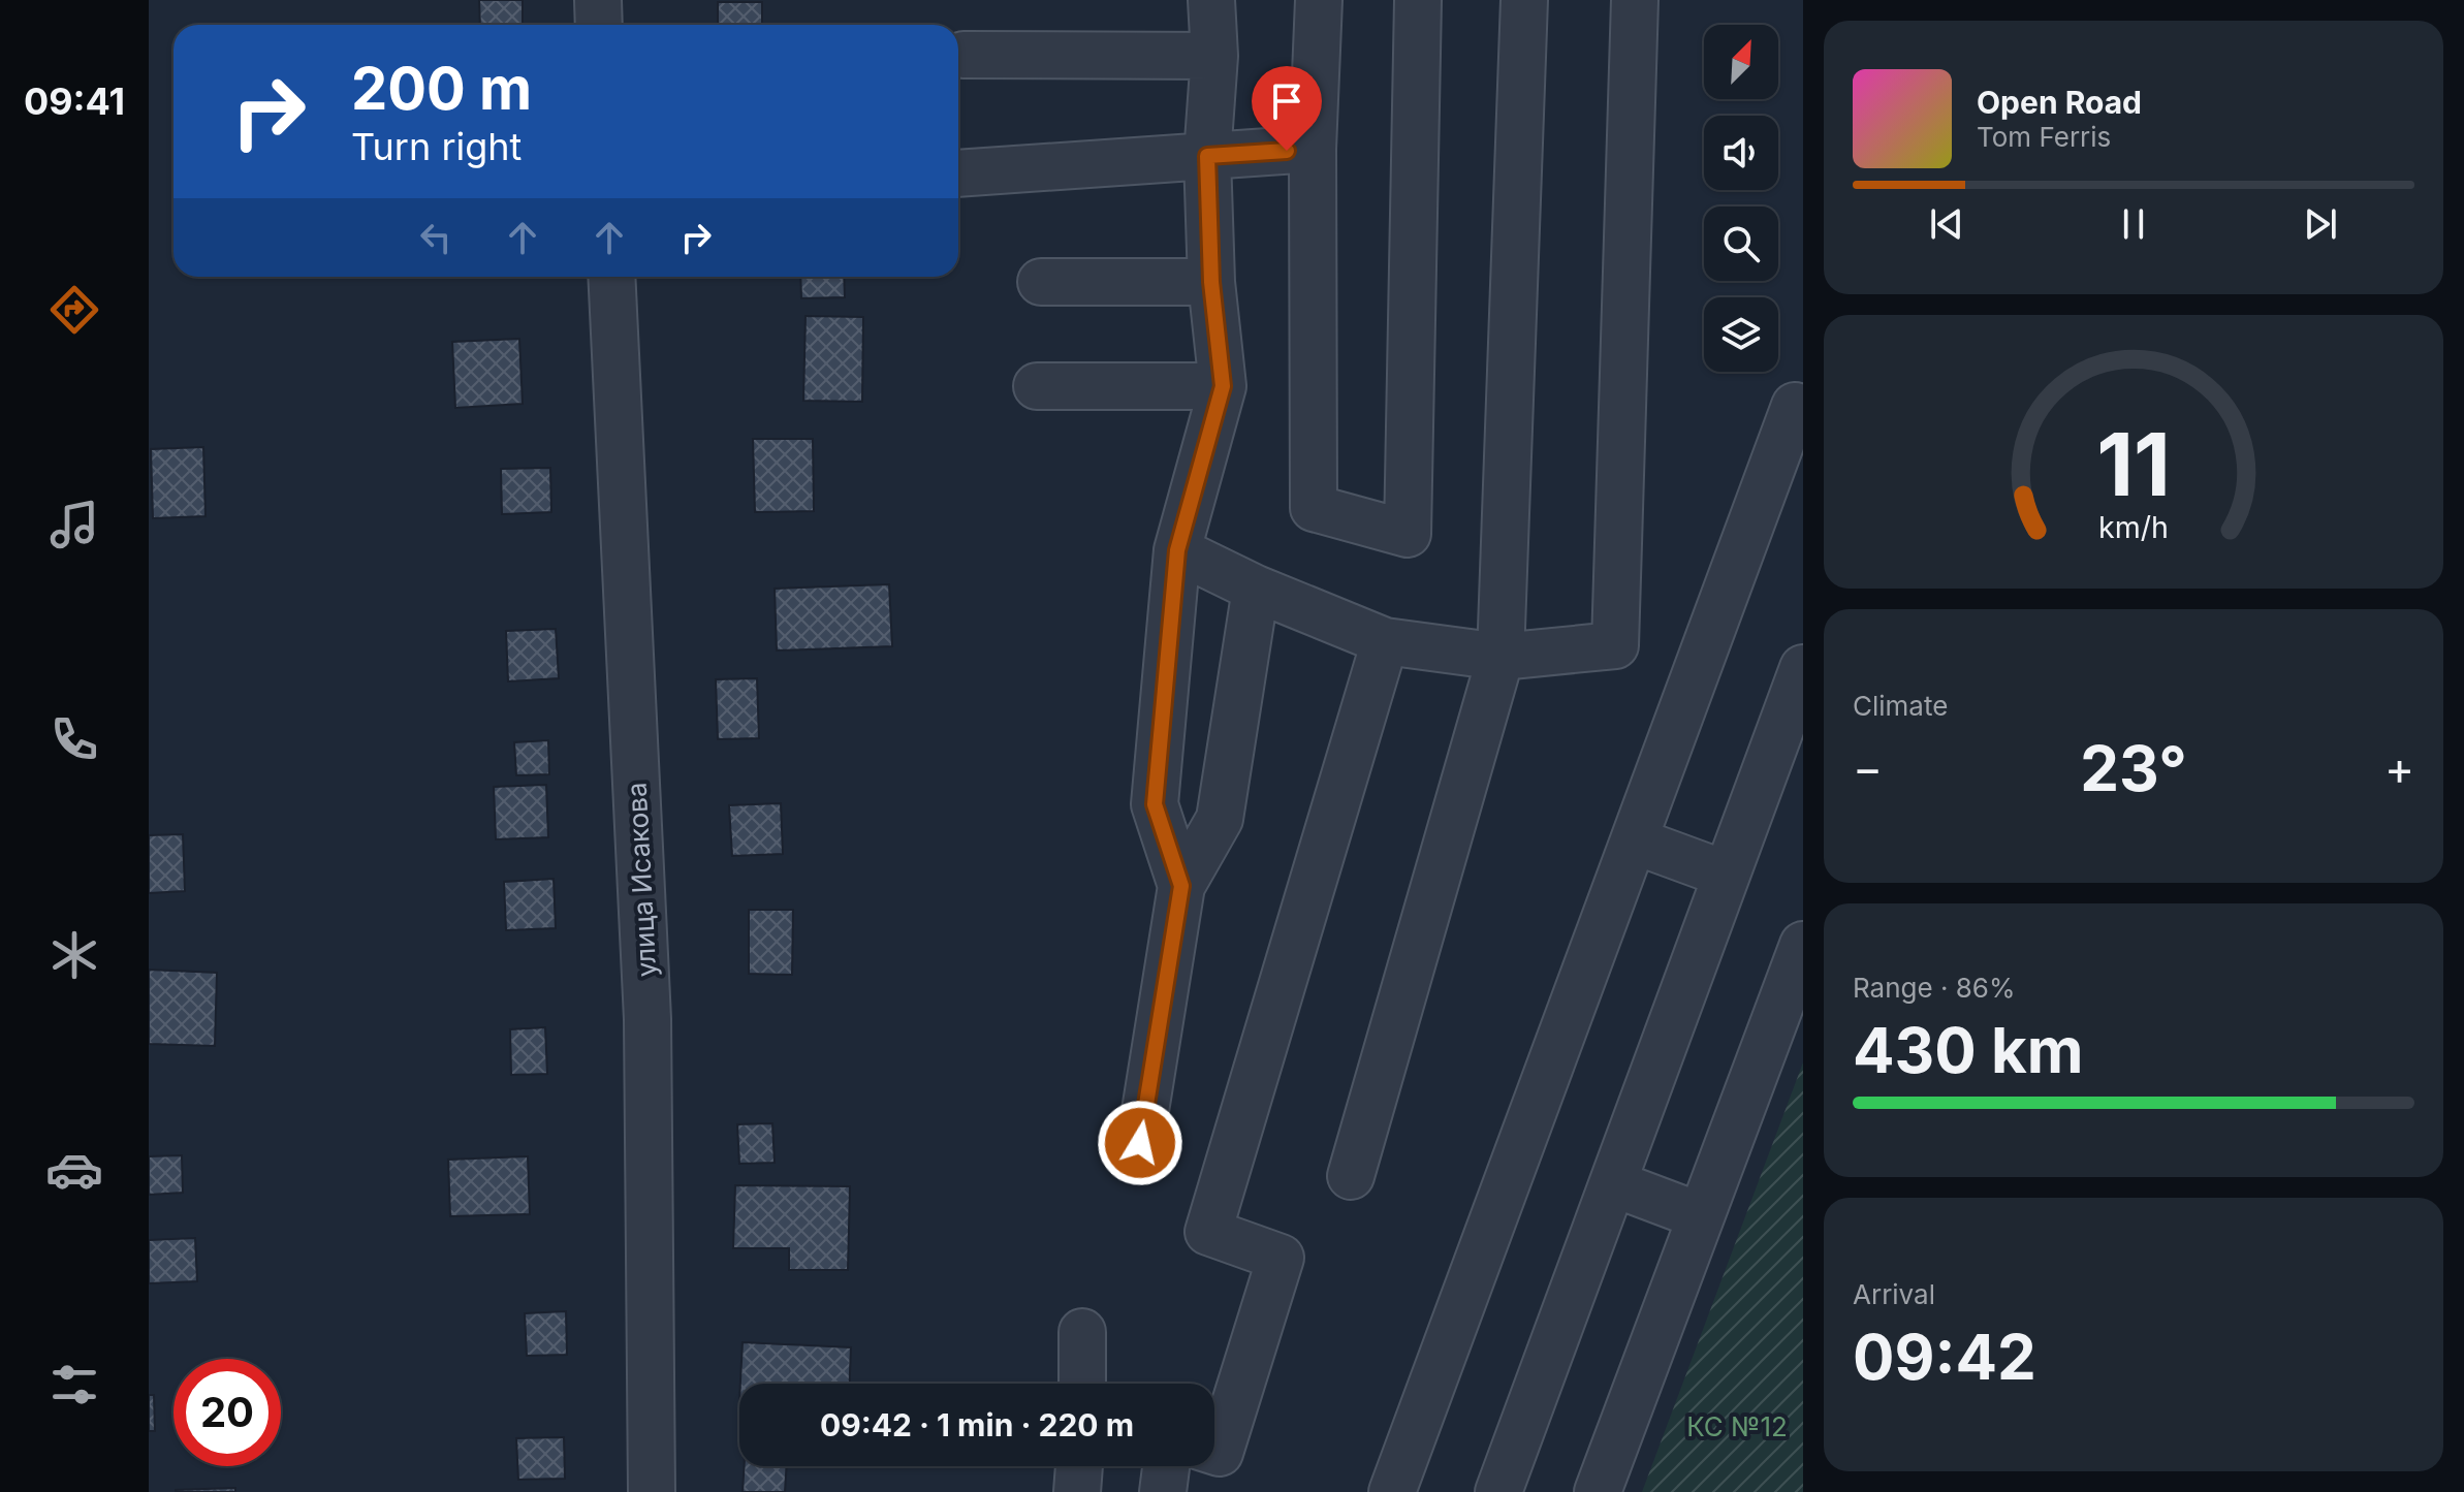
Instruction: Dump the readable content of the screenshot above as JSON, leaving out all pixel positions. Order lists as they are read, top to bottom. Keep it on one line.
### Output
{"streets":{"street":["улица Исакова"]},"parks":["КС №12"],"north":"top right","page":{"tabs":"09:41","turn":["200 m","Turn right"],"song":["Open Road","Tom Ferris"],"tile":["Climate",["Range · 86%","430 km"],["Arrival","09:42"]],"heat":["−","23°","+"],"limit":"20","trip":"09:42 · 1 min · 220 m","gauge":["11","km/h"]}}
